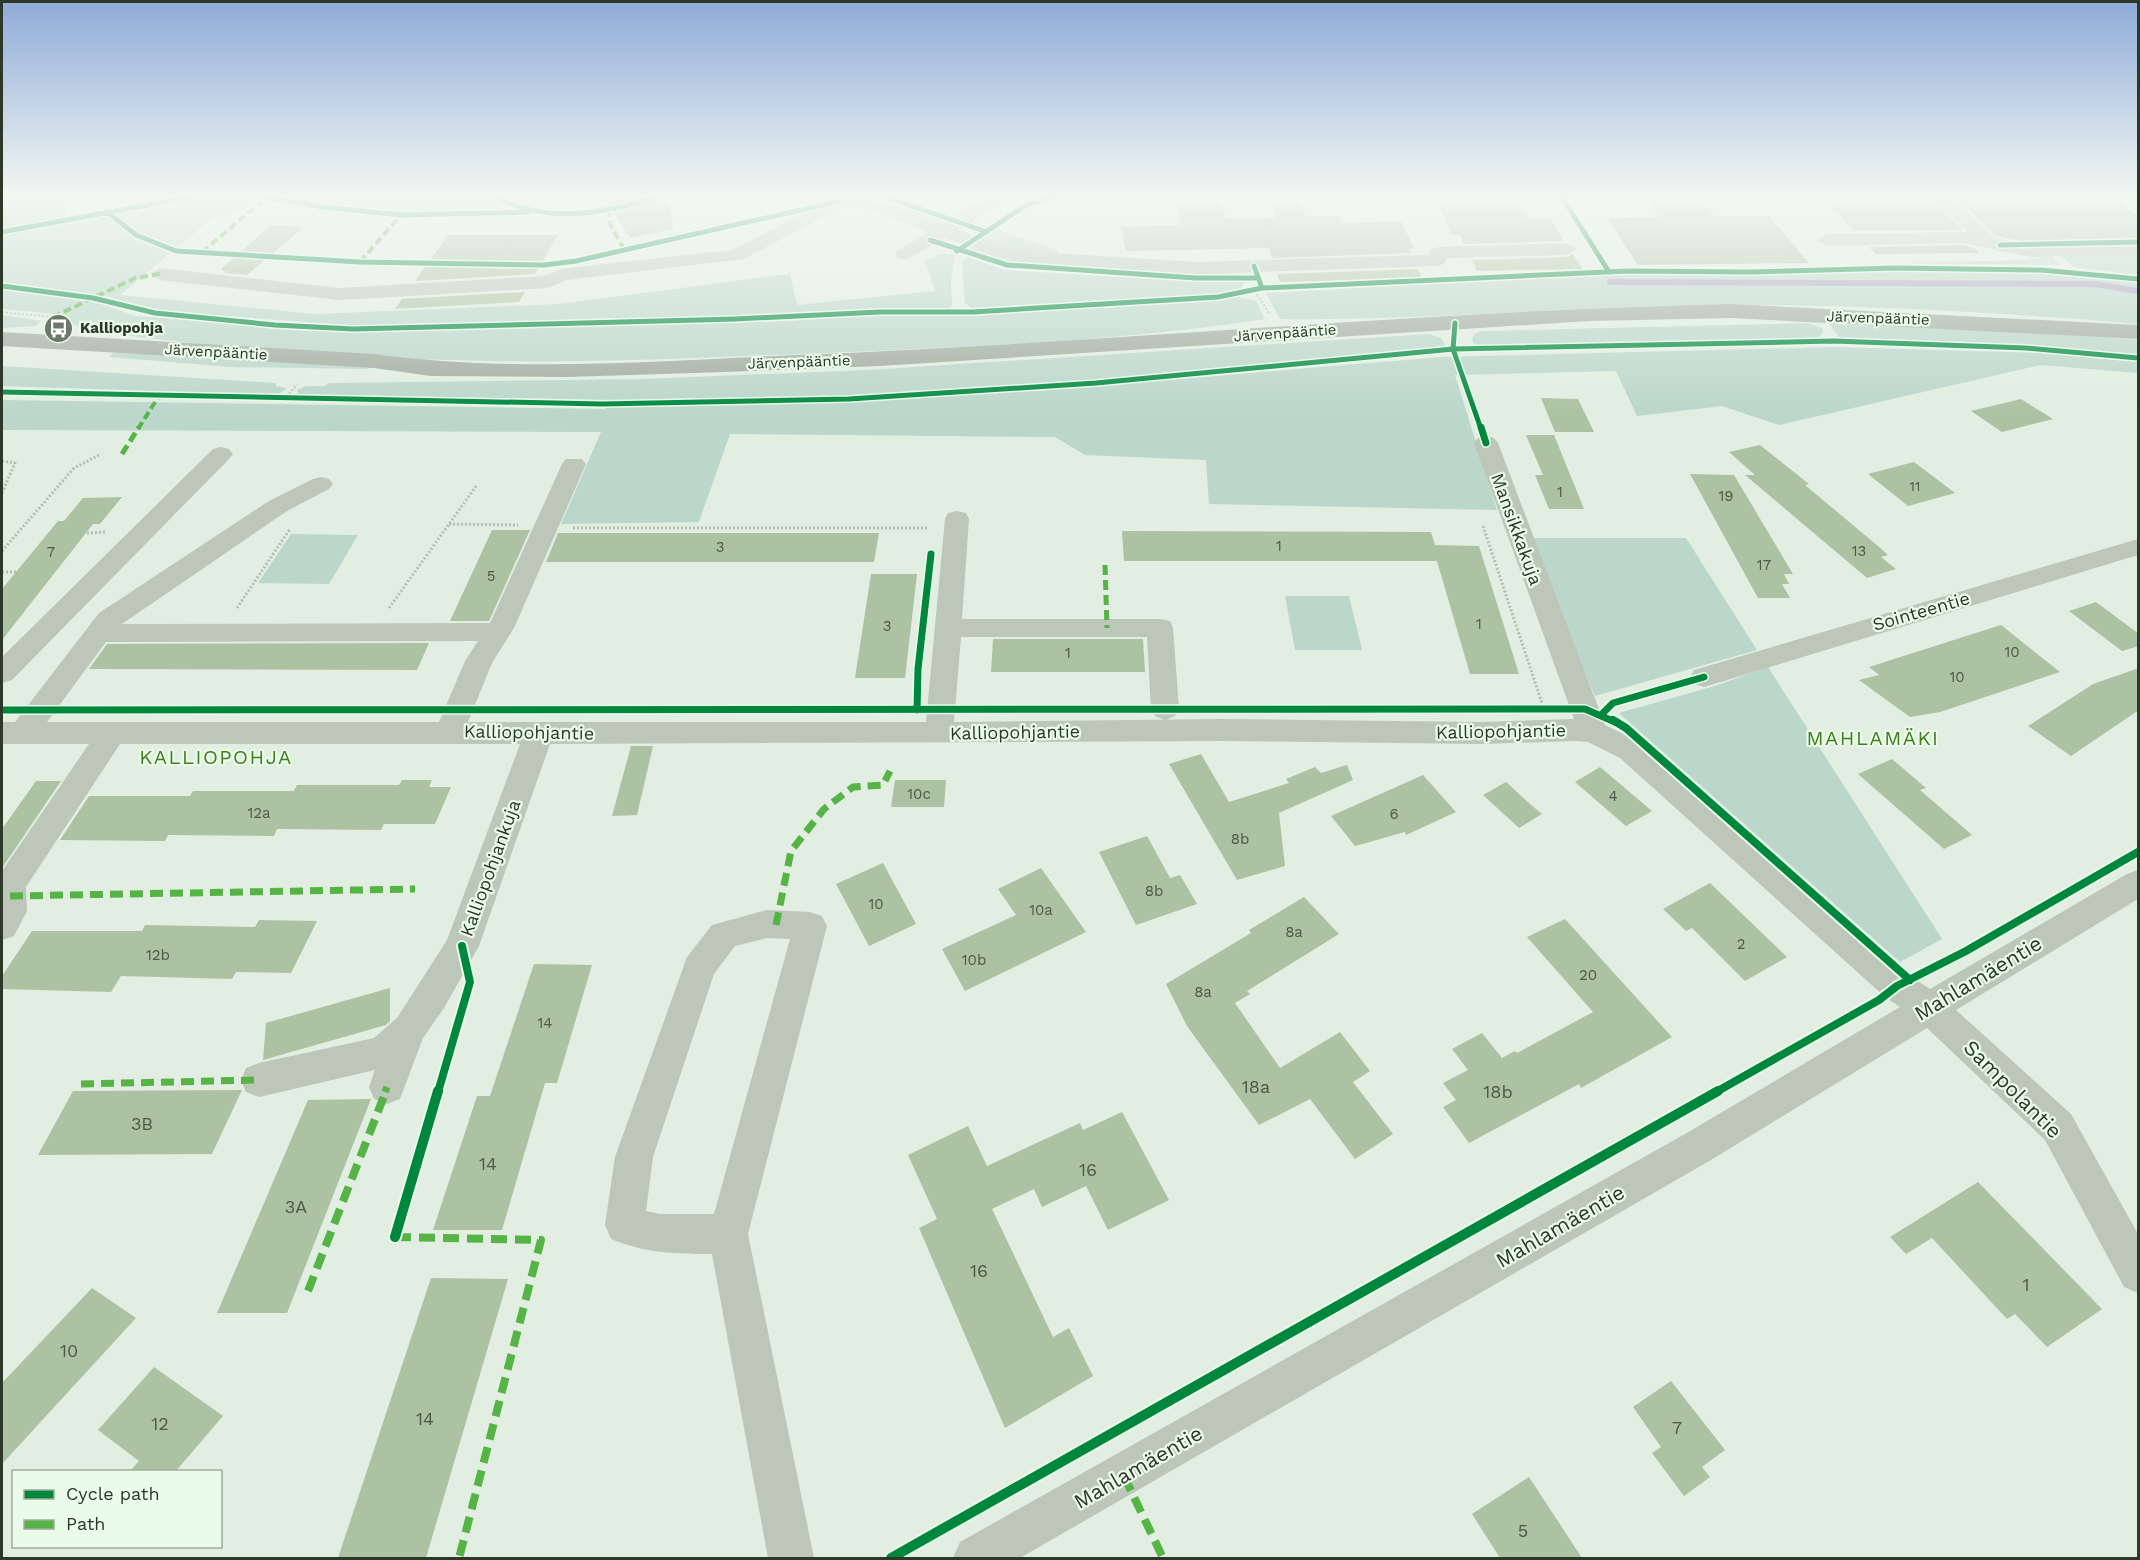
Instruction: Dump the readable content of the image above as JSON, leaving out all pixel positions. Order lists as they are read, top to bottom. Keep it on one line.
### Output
{"streets":{"main road":["Järvenpääntie"],"street":["Mansikkakuja","Sointeentie","Kalliopohjantie","Kalliopohjankuja","Mahlamäentie","Sampolantie"]},"crossings":[["Mansikkakuja","Kalliopohjantie"],["Kalliopohjantie","Kalliopohjankuja"],["Kalliopohjantie","Mahlamäentie"],["Kalliopohjantie","Sampolantie"],["Mahlamäentie","Sampolantie"]],"districts":["MAHLAMÄKI","KALLIOPOHJA"],"places":{"bus stop":["Kalliopohja"]},"house_numbers":["11","1","19","1","3","13","7","17","5","1","3","10","1","10","10c","4","12a","6","8b","8b","10","10a","8a","2","12b","10b","20","8a","14","18a","18b","3B","14","16","3A","16","1","10","14","12","7","5"],"legend":["Cycle path","Path"]}
